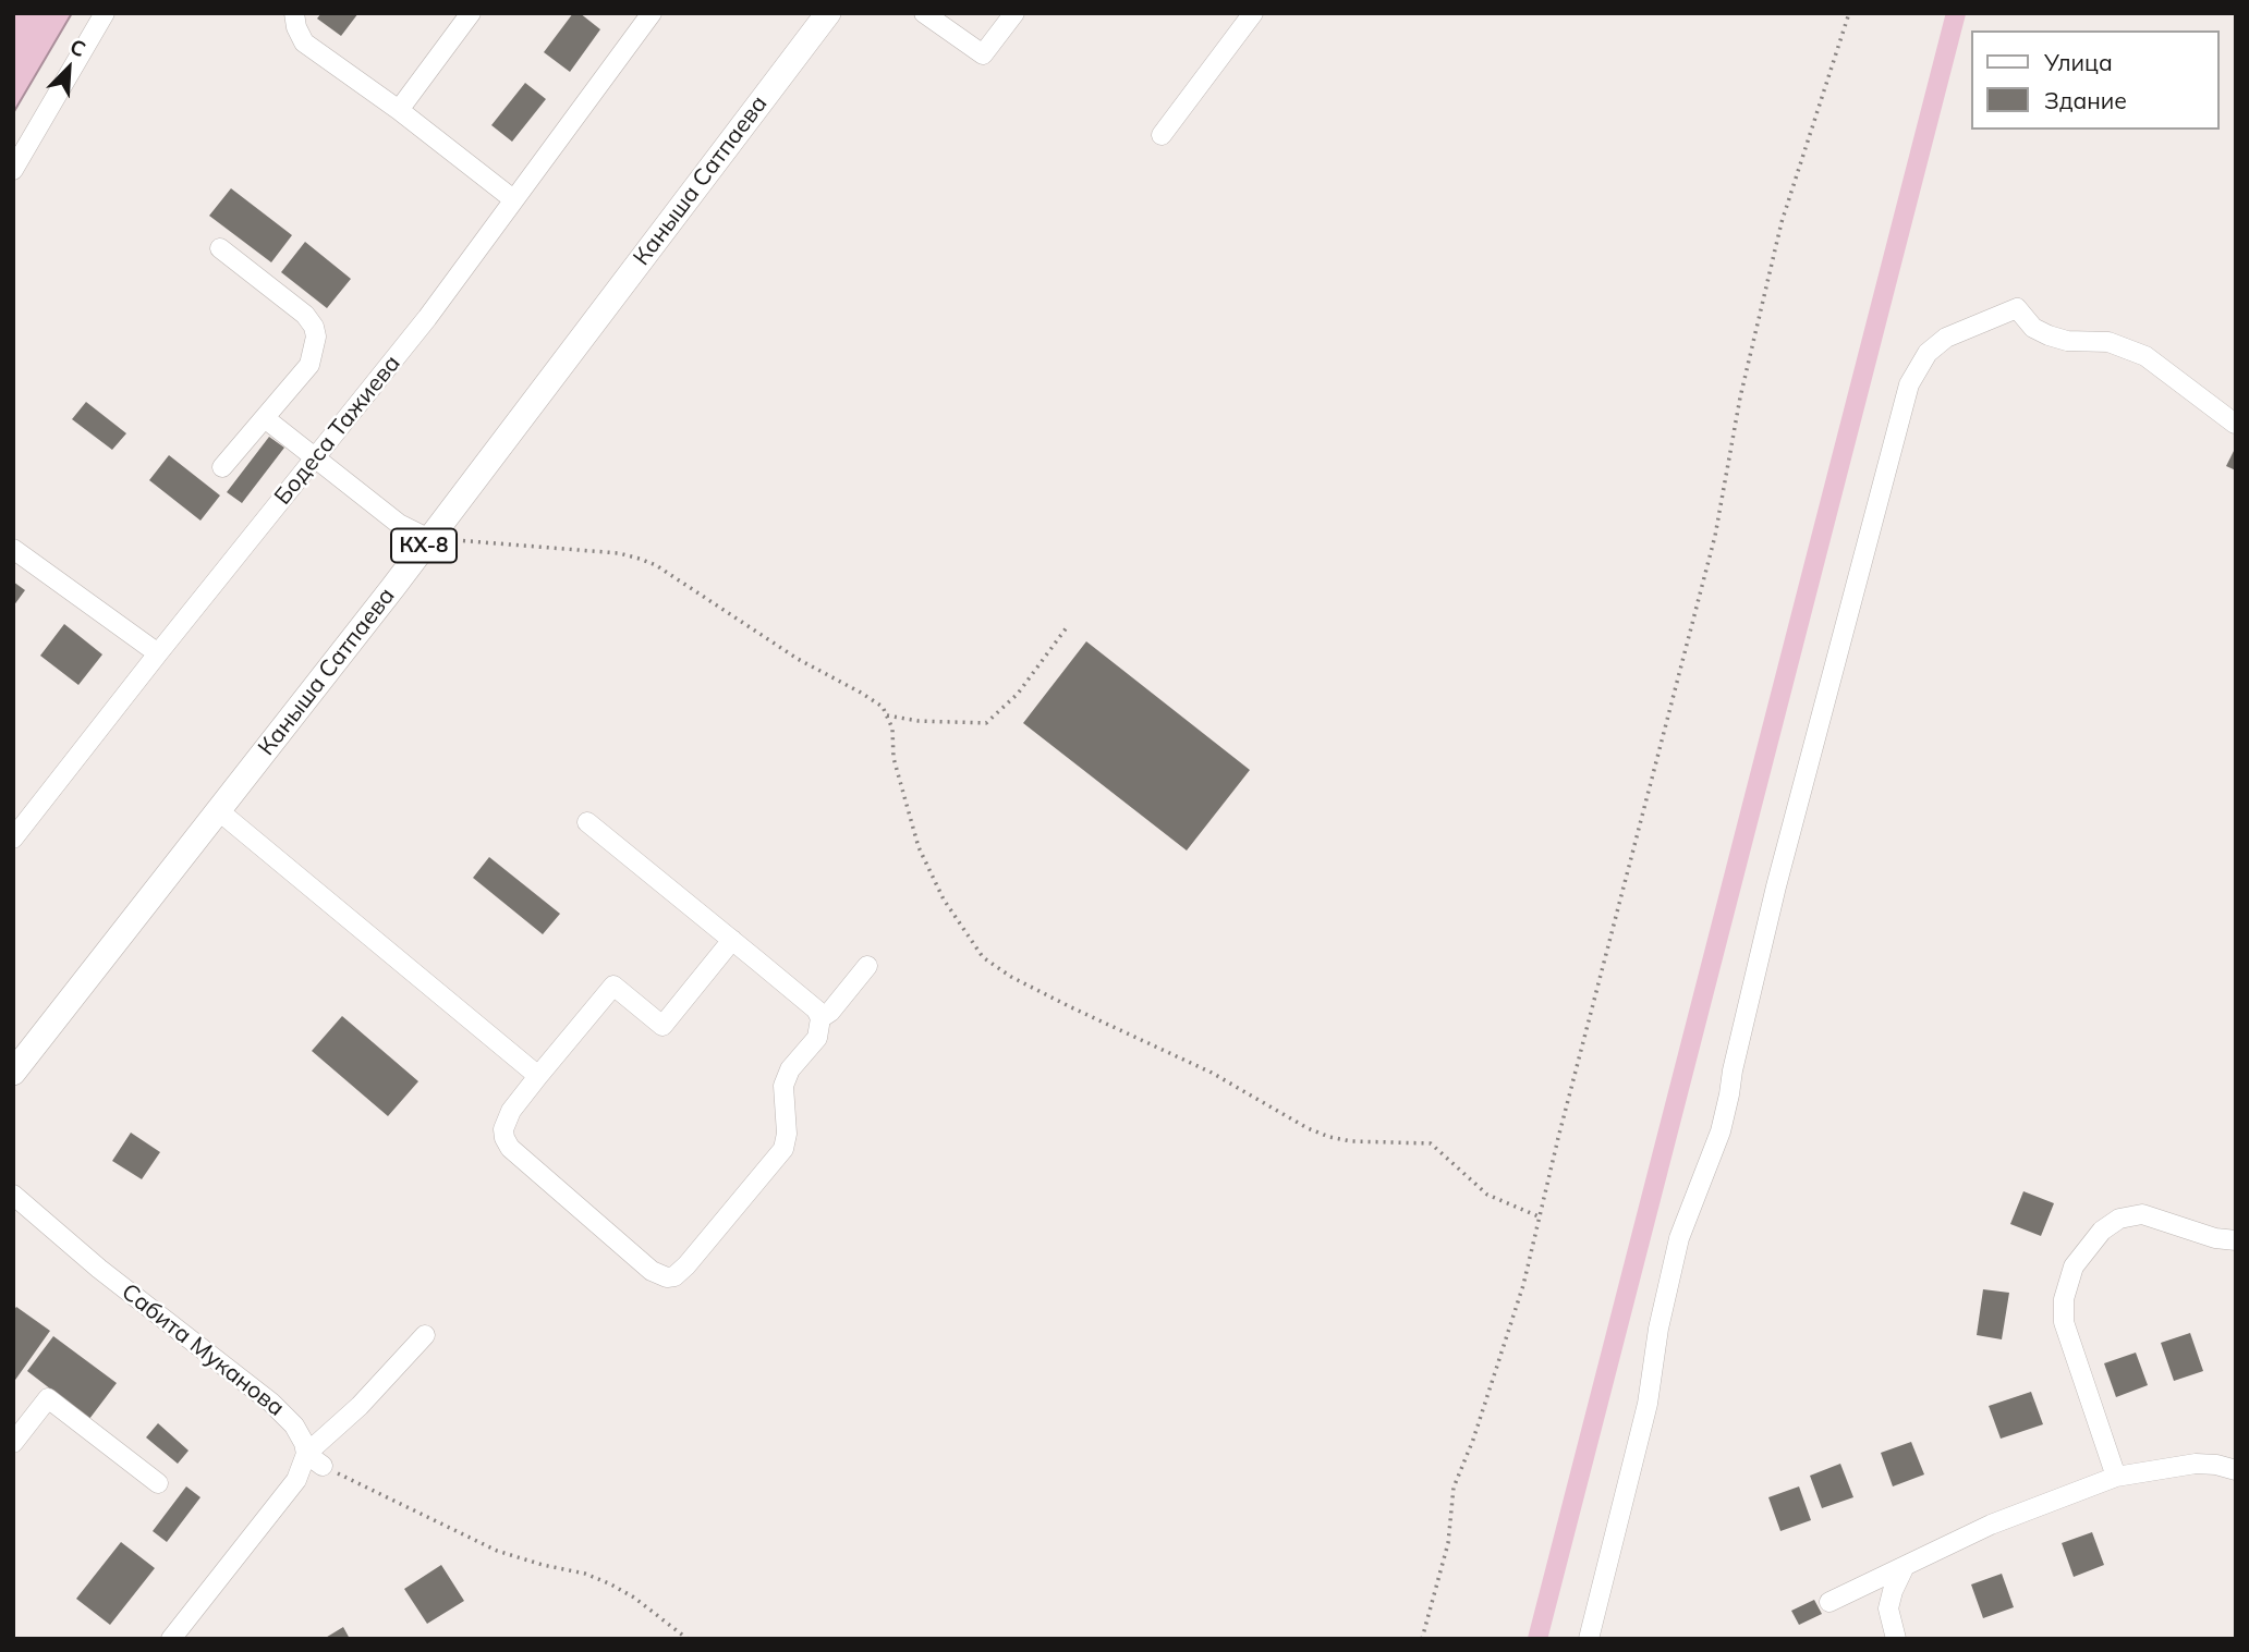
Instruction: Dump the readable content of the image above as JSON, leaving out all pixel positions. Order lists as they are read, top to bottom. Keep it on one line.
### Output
{"streets":{"main road":["Каныша Сатпаева","КХ-8"],"street":["Бодеса Тажиева","Сабита Муканова"]},"legend":["Улица","Здание"],"north":"top right"}
